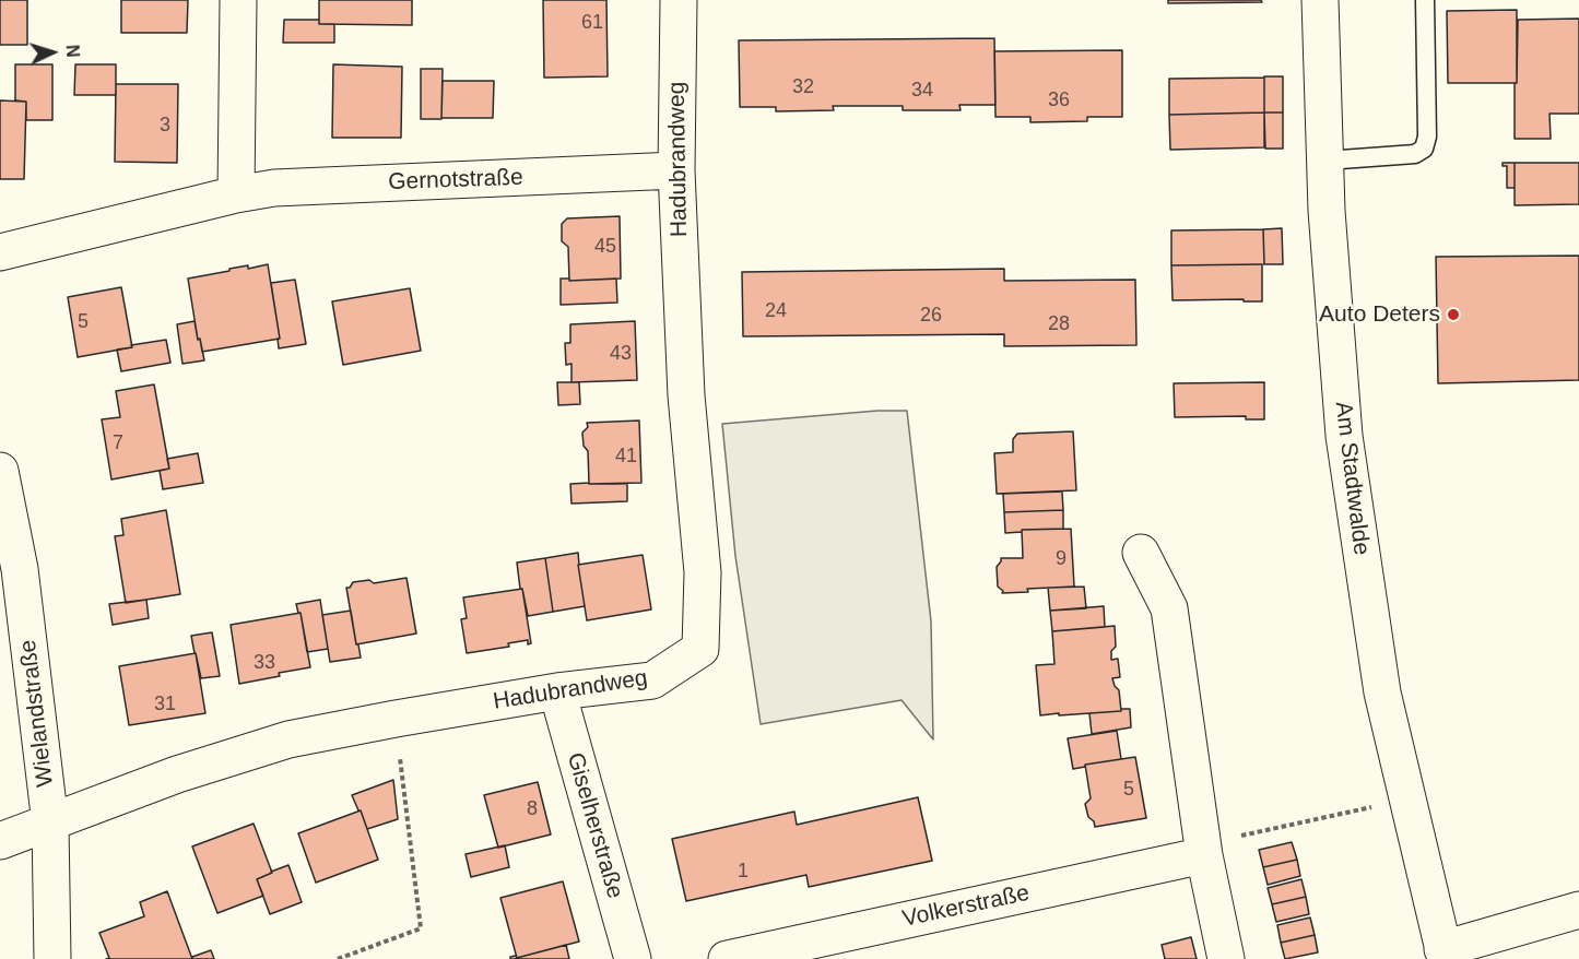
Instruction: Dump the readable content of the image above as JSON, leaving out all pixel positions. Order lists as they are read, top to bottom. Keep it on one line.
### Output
{"streets":{"street":["Hadubrandweg","Gernotstraße","Am Stadtwalde","Wielandstraße","Giselherstraße","Volkerstraße"]},"crossings":[["Hadubrandweg","Gernotstraße"],["Hadubrandweg","Wielandstraße"],["Hadubrandweg","Giselherstraße"]],"places":["Auto Deters"],"house_numbers":["61","32","34","36","3","45","24","26","5","28","43","7","41","9","33","31","5","8","1"],"north":"right"}
